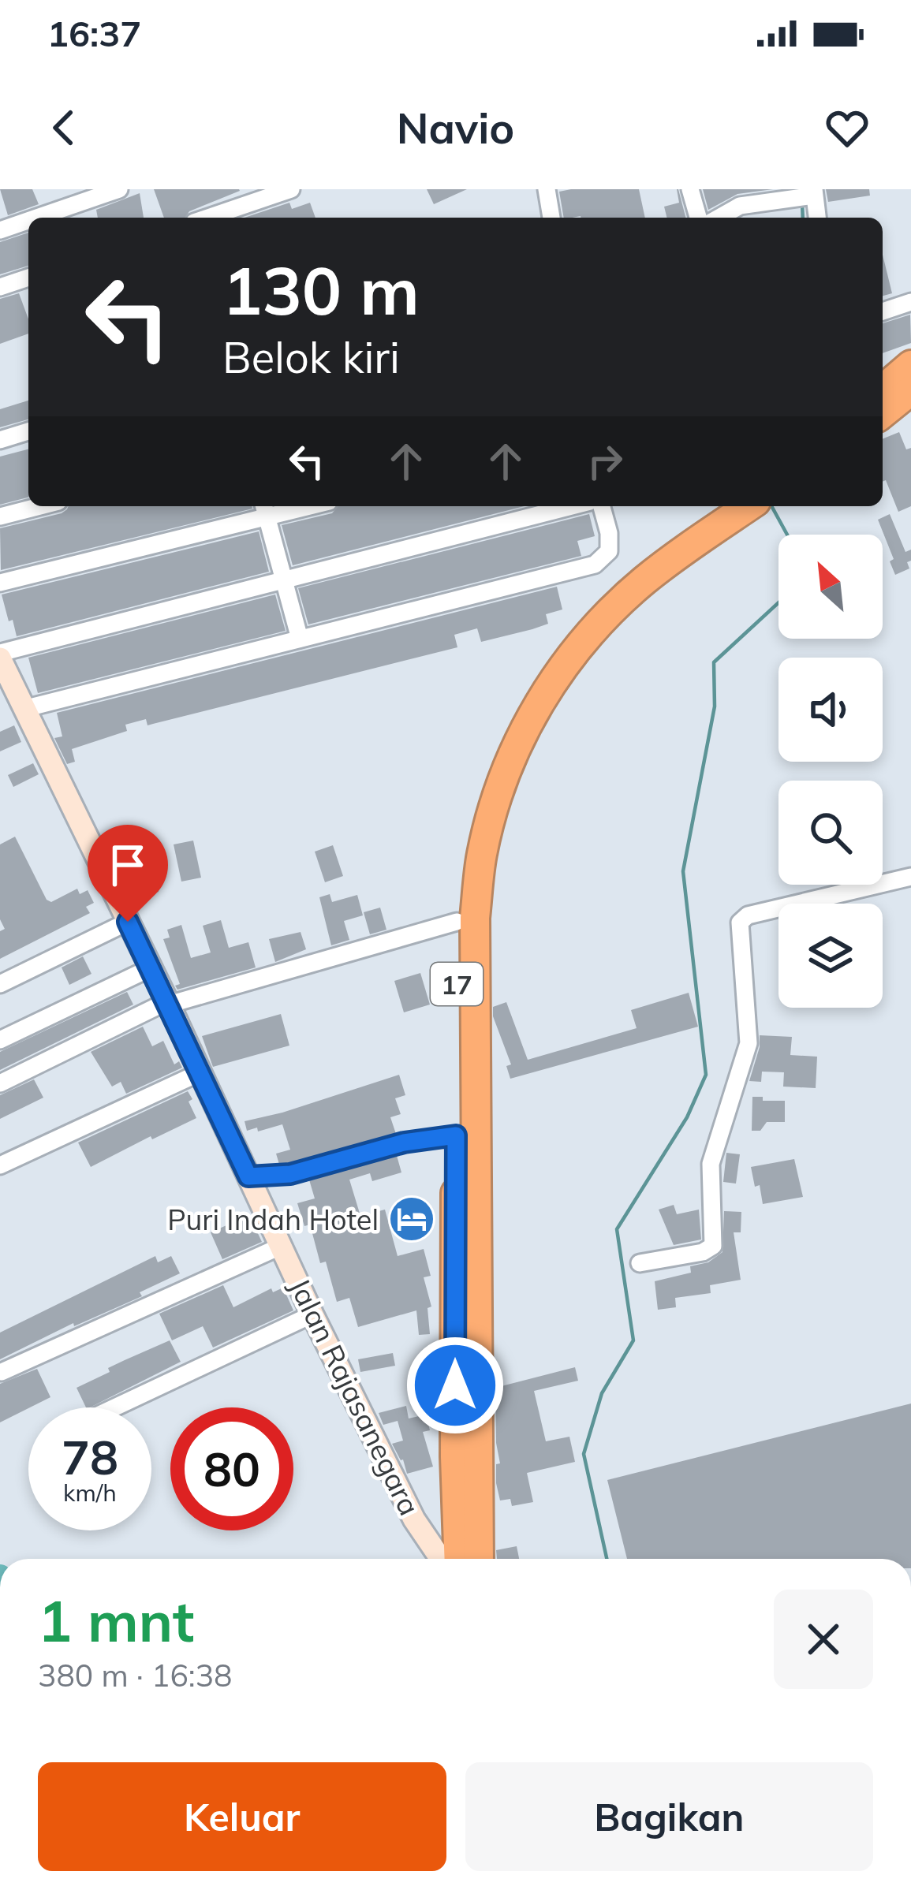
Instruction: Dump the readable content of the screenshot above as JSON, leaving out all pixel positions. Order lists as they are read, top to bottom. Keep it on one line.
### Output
{"streets":{"highway":["17"],"street":["Jalan Rajasanegara"]},"places":{"hotel":["Puri Indah Hotel"]},"north":"top left","page":{"status":"16:37","header":"Navio","turn":["130 m","Belok kiri"],"speed":"78 km/h","limit":"80","heading":["1 mnt","380 m · 16:38"],"buttons":["Keluar","Bagikan"]}}
